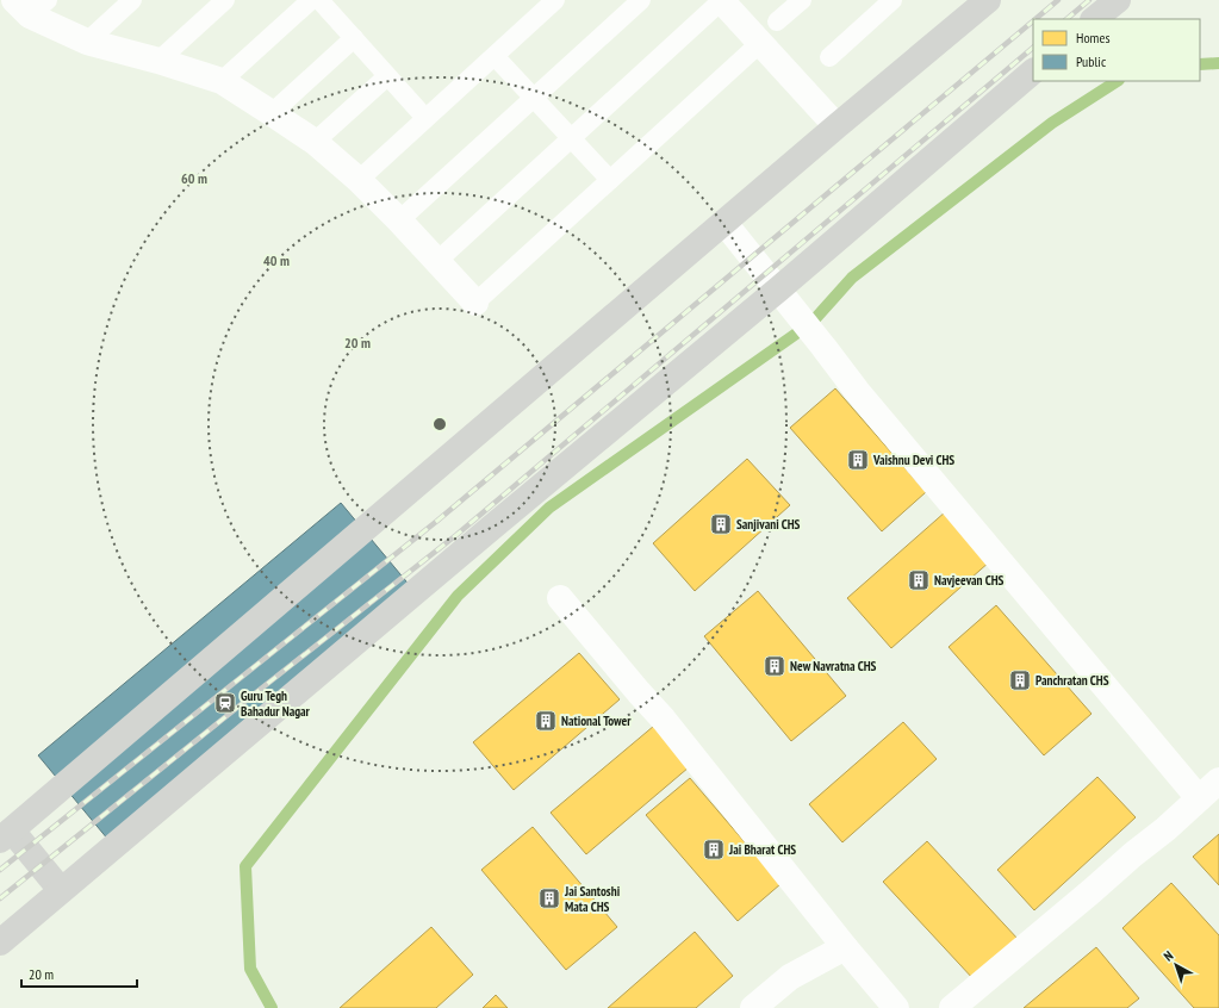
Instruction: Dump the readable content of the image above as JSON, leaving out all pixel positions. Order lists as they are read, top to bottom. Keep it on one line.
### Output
{"places":{"building":["Vaishnu Devi CHS","Sanjivani CHS","Navjeevan CHS","New Navratna CHS","Panchratan CHS","National Tower","Jai Bharat CHS","Jai Santoshi Mata CHS"],"station":["Guru Tegh Bahadur Nagar"]},"legend":["Homes","Public"],"scale_bar":"20 m","north":"top left","rings":["60 m","40 m","20 m"]}
